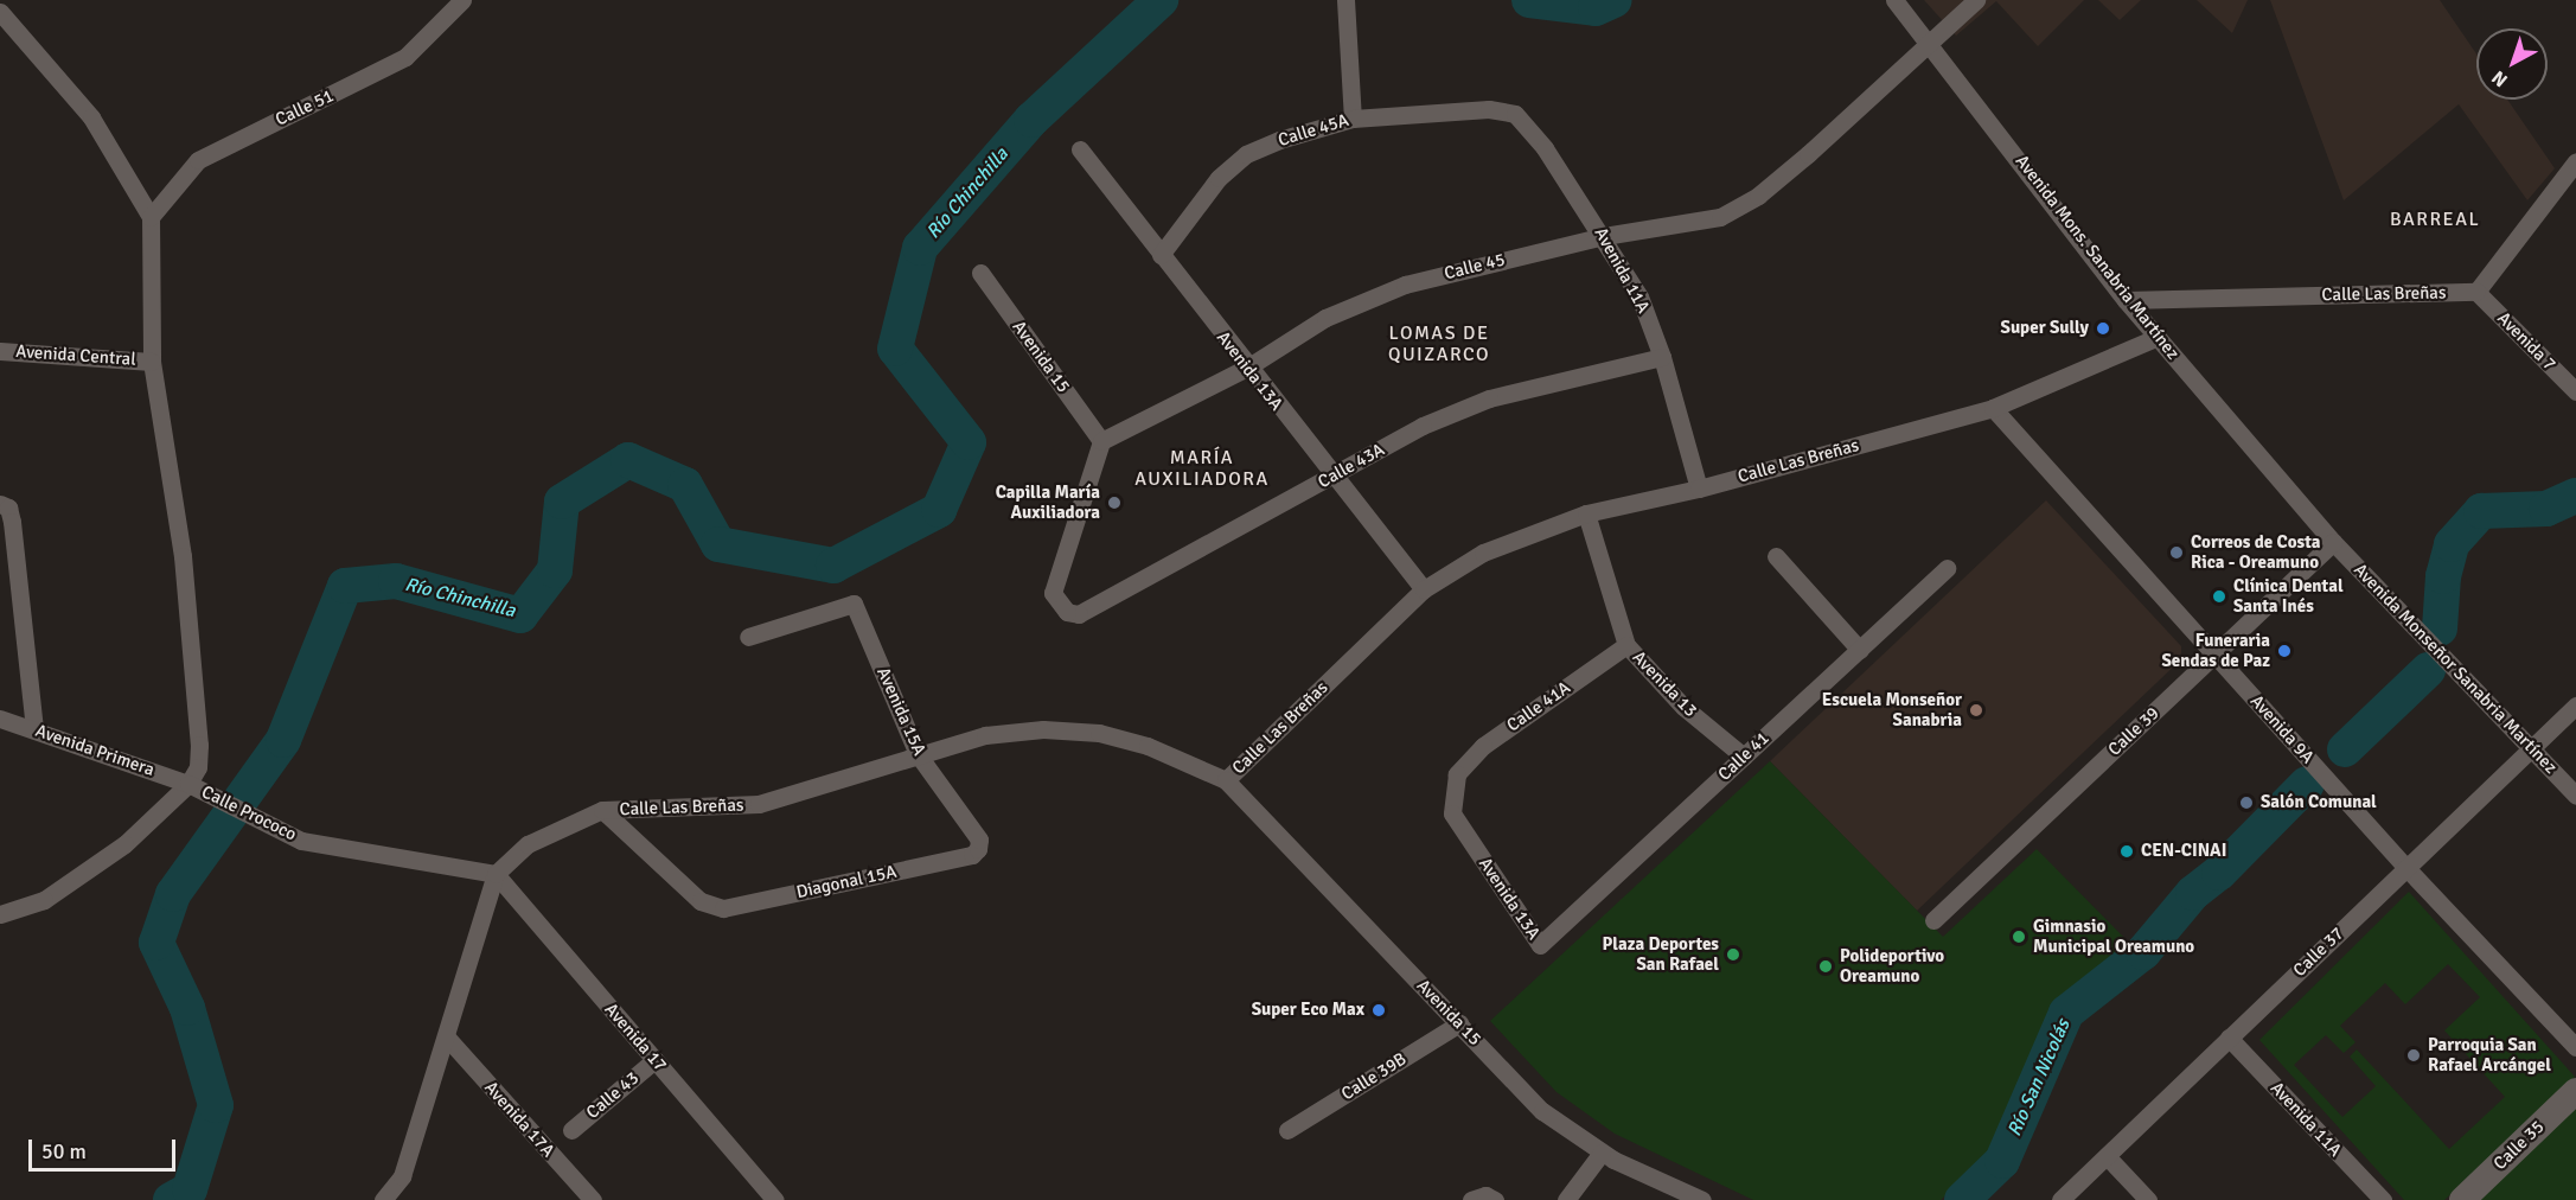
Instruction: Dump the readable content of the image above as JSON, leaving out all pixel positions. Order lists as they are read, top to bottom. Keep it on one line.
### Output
{"streets":{"main road":["Calle 35"],"street":["Calle 51","Calle 45A","Avenida Mons. Sanabria Martínez","Calle 45","Avenida 11A","Calle Las Breñas","Avenida 7","Avenida Central","Avenida 15","Avenida 13A","Calle 43A","Avenida Monseñor Sanabria Martínez","Avenida 13","Calle 41A","Avenida 15A","Avenida 9A","Calle 39","Avenida Primera","Calle 41","Calle Prococo","Diagonal 15A","Calle 37","Avenida 17","Calle 39B","Calle 43","Avenida 17A"]},"crossings":[["Calle 45A","Avenida 11A"],["Calle 45A","Avenida 13A"],["Avenida Mons. Sanabria Martínez","Calle 45"],["Avenida Mons. Sanabria Martínez","Calle Las Breñas"],["Avenida Mons. Sanabria Martínez","Avenida Monseñor Sanabria Martínez"],["Avenida Mons. Sanabria Martínez","Calle 39"],["Calle 45","Avenida 11A"],["Calle 45","Avenida 15"],["Calle 45","Avenida 13A"],["Calle 45","Calle 43A"],["Avenida 11A","Calle Las Breñas"],["Avenida 11A","Calle 43A"],["Avenida 11A","Calle 37"],["Calle Las Breñas","Avenida 7"],["Calle Las Breñas","Avenida 15"],["Calle Las Breñas","Avenida 13A"],["Calle Las Breñas","Avenida 13"],["Calle Las Breñas","Avenida 15A"],["Calle Las Breñas","Avenida 9A"],["Calle Las Breñas","Calle Prococo"],["Calle Las Breñas","Diagonal 15A"],["Calle Las Breñas","Avenida 17"],["Avenida 15","Calle 43A"],["Avenida 15","Calle 39B"],["Avenida 13A","Calle 43A"],["Avenida 13A","Calle 41A"],["Avenida 13A","Calle 41"],["Avenida Monseñor Sanabria Martínez","Calle 39"],["Avenida Monseñor Sanabria Martínez","Calle 37"],["Avenida 13","Calle 41A"],["Avenida 13","Calle 41"],["Avenida 15A","Diagonal 15A"],["Avenida 9A","Calle 39"],["Avenida 9A","Calle 37"],["Avenida Primera","Calle Prococo"],["Calle Prococo","Avenida 17"],["Avenida 17","Calle 43"]],"districts":["BARREAL","LOMAS DE QUIZARCO","MARÍA AUXILIADORA"],"water":["Río Chinchilla","Río San Nicolás"],"places":["Super Sully","Capilla María Auxiliadora","Correos de Costa Rica - Oreamuno","Clínica Dental Santa Inés","Funeraria Sendas de Paz","Escuela Monseñor Sanabria","Salón Comunal","CEN-CINAI","Gimnasio Municipal Oreamuno","Plaza Deportes San Rafael","Polideportivo Oreamuno","Super Eco Max","Parroquia San Rafael Arcángel"],"scale_bar":"50 m","north":"bottom left"}
